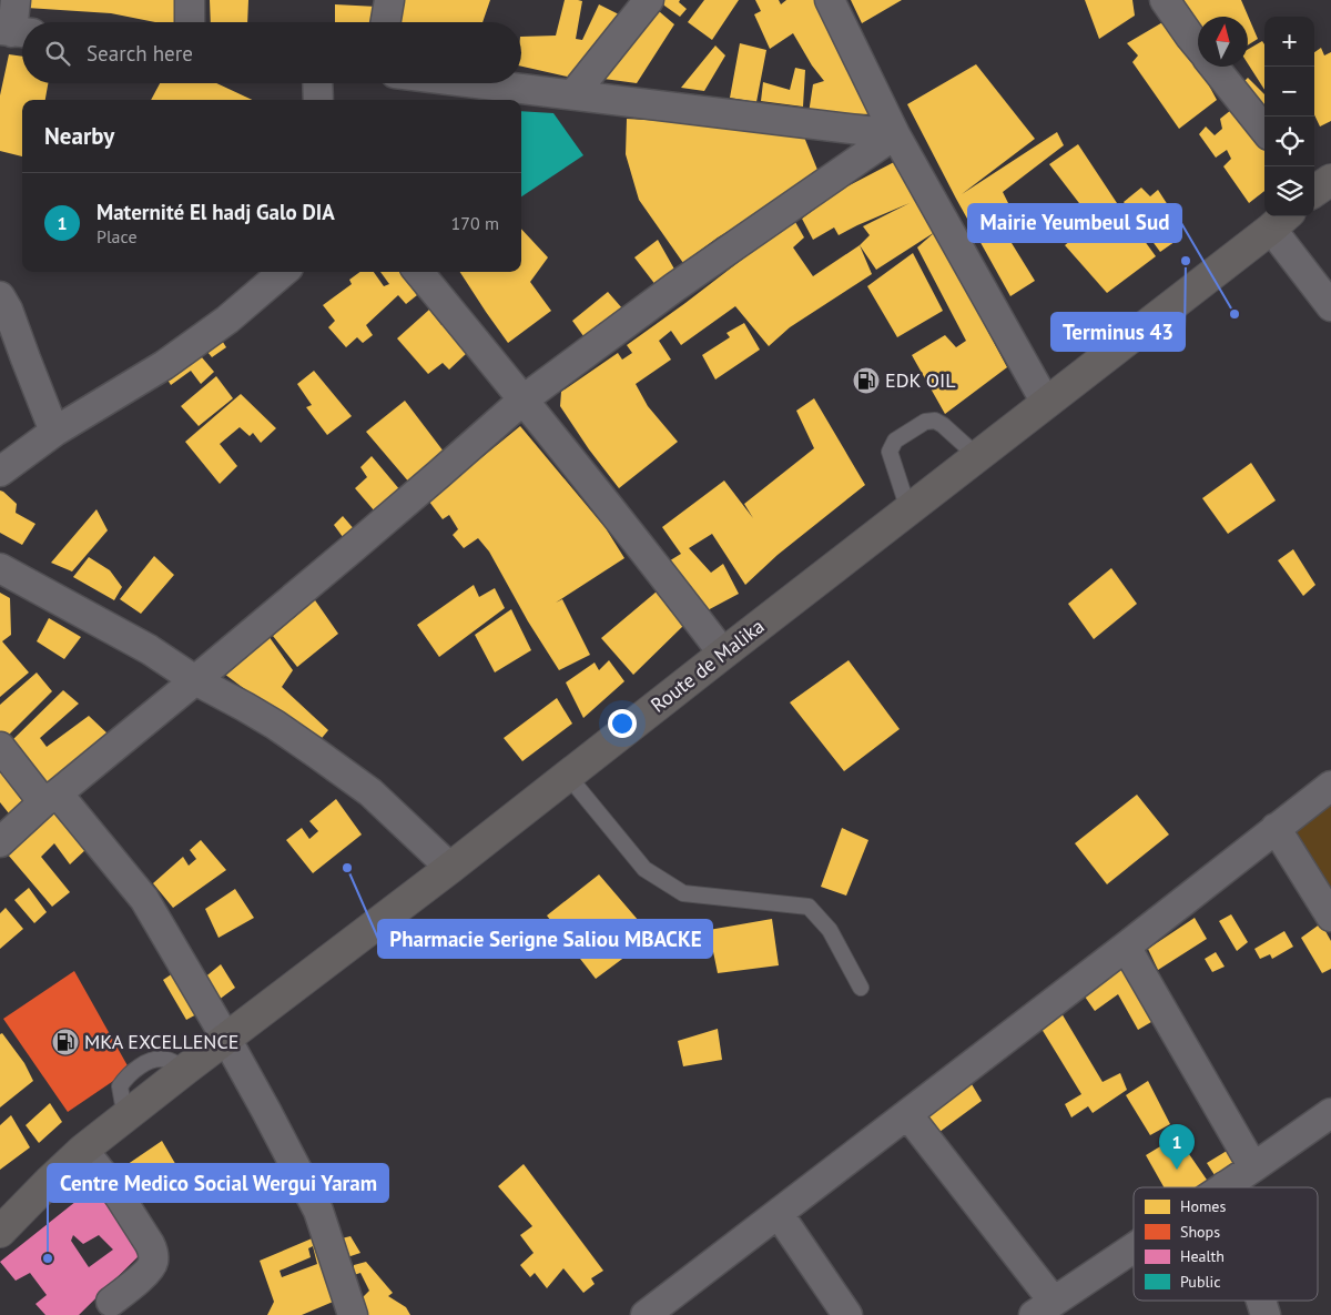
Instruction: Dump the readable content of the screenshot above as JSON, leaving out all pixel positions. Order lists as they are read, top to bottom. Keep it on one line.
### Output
{"streets":{"main road":["Route de Malika"]},"places":{"other":["Terminus 43","Mairie Yeumbeul Sud","Pharmacie Serigne Saliou MBACKE","Centre Medico Social Wergui Yaram"],"fuel station":["EDK OIL","MKA EXCELLENCE"]},"legend":["Homes","Shops","Health","Public"],"north":"top","page":{"map_buttons":["+","−"],"search":"Search here","heading":"Nearby","list":[{"mark":"1","name":"Maternité El hadj Galo DIA","note":"Place","value":"170 m"}],"pins":"1"}}
